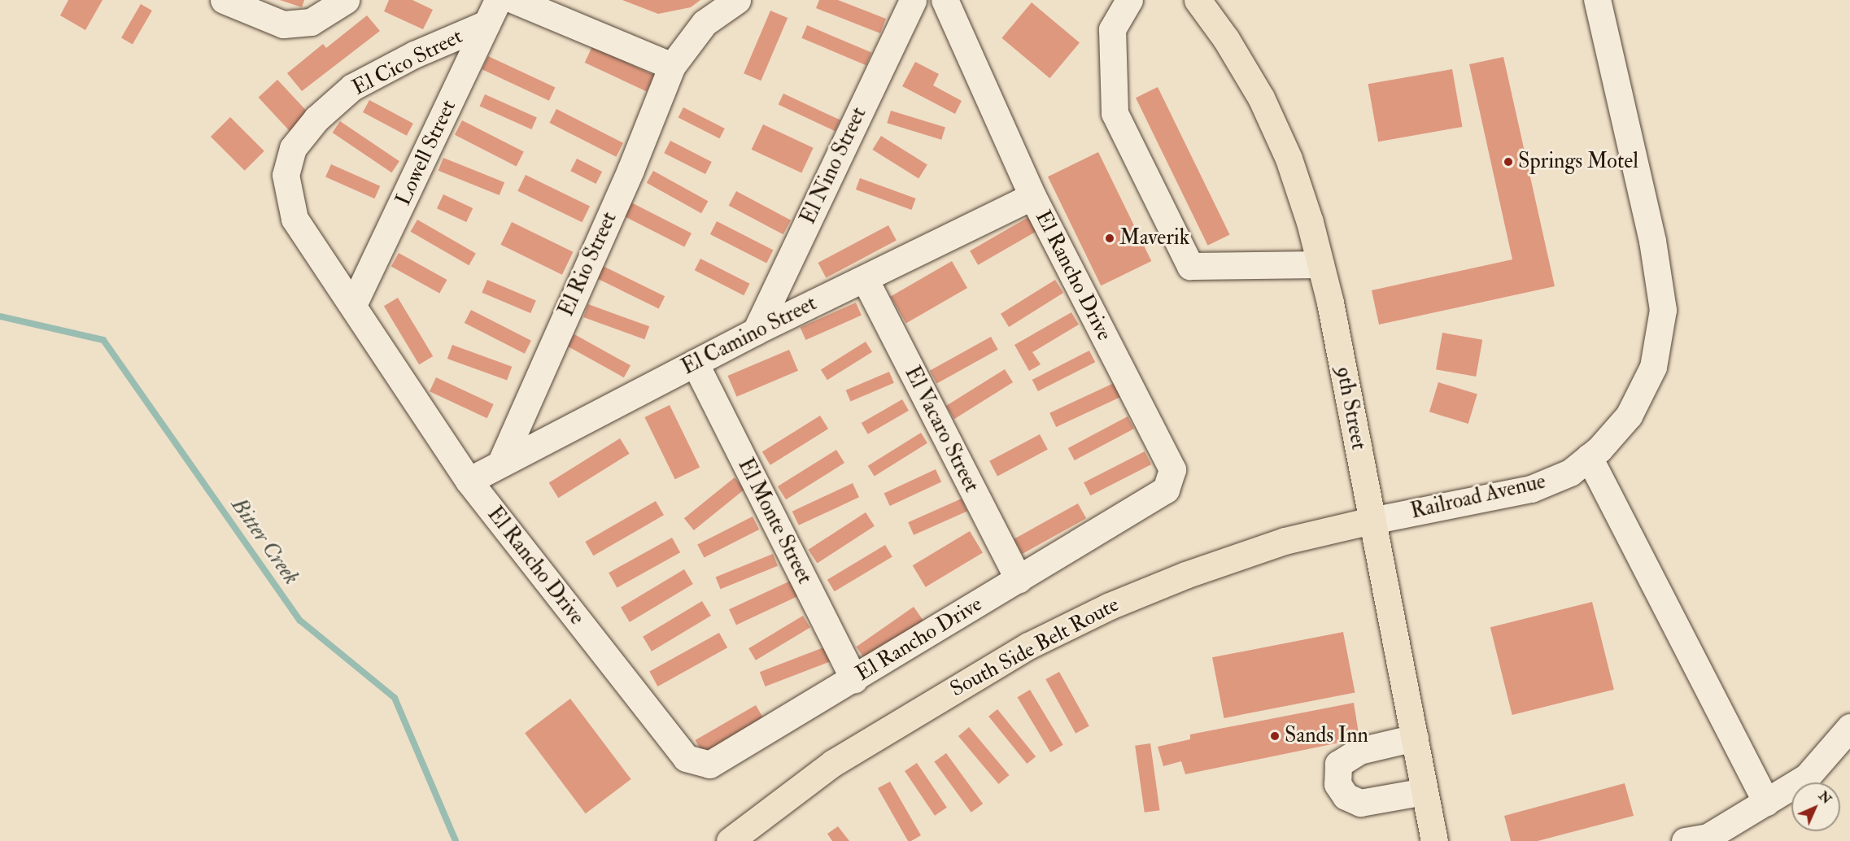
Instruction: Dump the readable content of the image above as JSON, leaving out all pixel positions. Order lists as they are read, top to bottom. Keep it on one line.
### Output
{"streets":{"main road":["9th Street","South Side Belt Route"],"street":["El Cico Street","Lowell Street","El Nino Street","El Rio Street","El Rancho Drive","El Camino Street","El Vacaro Street","Railroad Avenue","El Monte Street"]},"crossings":[["El Cico Street","Lowell Street"],["El Cico Street","El Rancho Drive"],["Lowell Street","El Rancho Drive"],["El Nino Street","El Camino Street"],["El Rio Street","El Camino Street"],["El Rancho Drive","El Camino Street"],["El Rancho Drive","El Vacaro Street"],["El Rancho Drive","El Monte Street"],["El Camino Street","El Vacaro Street"],["El Camino Street","El Monte Street"],["9th Street","Railroad Avenue"],["9th Street","South Side Belt Route"],["Railroad Avenue","South Side Belt Route"]],"water":["Bitter Creek"],"places":["Springs Motel","Maverik","Sands Inn"],"north":"top right"}
